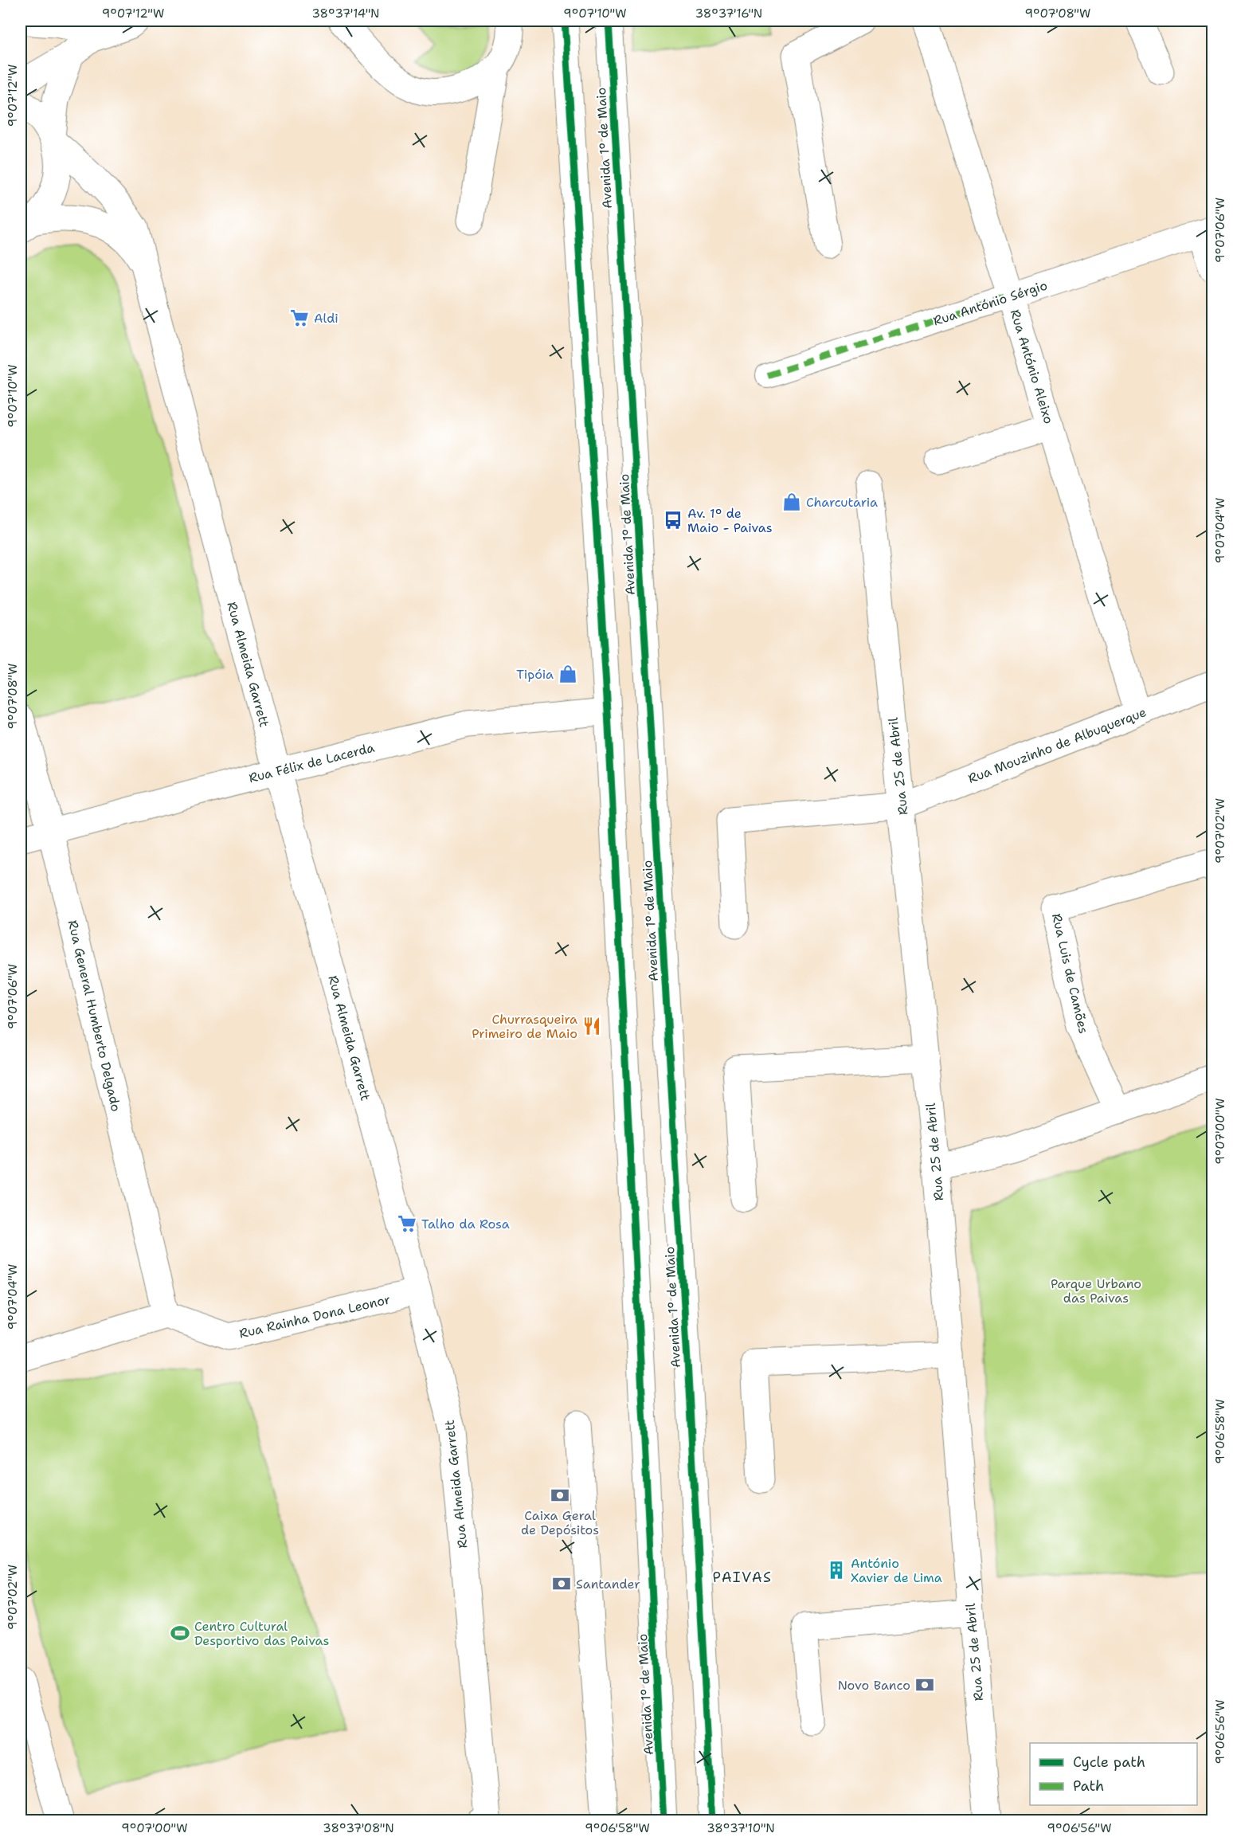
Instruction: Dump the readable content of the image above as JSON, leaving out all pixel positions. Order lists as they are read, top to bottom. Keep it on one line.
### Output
{"streets":{"street":["Avenida 1º de Maio","Rua António Sérgio","Rua António Aleixo","Rua Almeida Garrett","Rua Mouzinho de Albuquerque","Rua Félix de Lacerda","Rua 25 de Abril","Rua Luis de Camões","Rua General Humberto Delgado","Rua Rainha Dona Leonor"]},"crossings":[["Avenida 1º de Maio","Rua Félix de Lacerda"],["Rua António Sérgio","Rua António Aleixo"],["Rua António Aleixo","Rua Mouzinho de Albuquerque"],["Rua Almeida Garrett","Rua Félix de Lacerda"],["Rua Almeida Garrett","Rua Rainha Dona Leonor"],["Rua Mouzinho de Albuquerque","Rua 25 de Abril"],["Rua Félix de Lacerda","Rua General Humberto Delgado"],["Rua General Humberto Delgado","Rua Rainha Dona Leonor"]],"districts":["PAIVAS"],"parks":["Parque Urbano das Paivas"],"places":{"supermarket":["Aldi","Talho da Rosa"],"shop":["Charcutaria","Tipóia"],"bus stop":["Av. 1º de Maio - Paivas"],"restaurant":["Churrasqueira Primeiro de Maio"],"bank":["Caixa Geral de Depósitos","Santander","Novo Banco"],"building":["António Xavier de Lima"],"sports":["Centro Cultural Desportivo das Paivas"]},"legend":["Cycle path","Path"],"coordinates":["9°07'12\"W","38°37'14\"N","9°07'10\"W","38°37'16\"N","9°07'08\"W","9°07'06\"W","9°07'04\"W","9°07'02\"W","9°07'00\"W","9°06'58\"W","9°06'56\"W","38°37'08\"N","38°37'10\"N"]}
